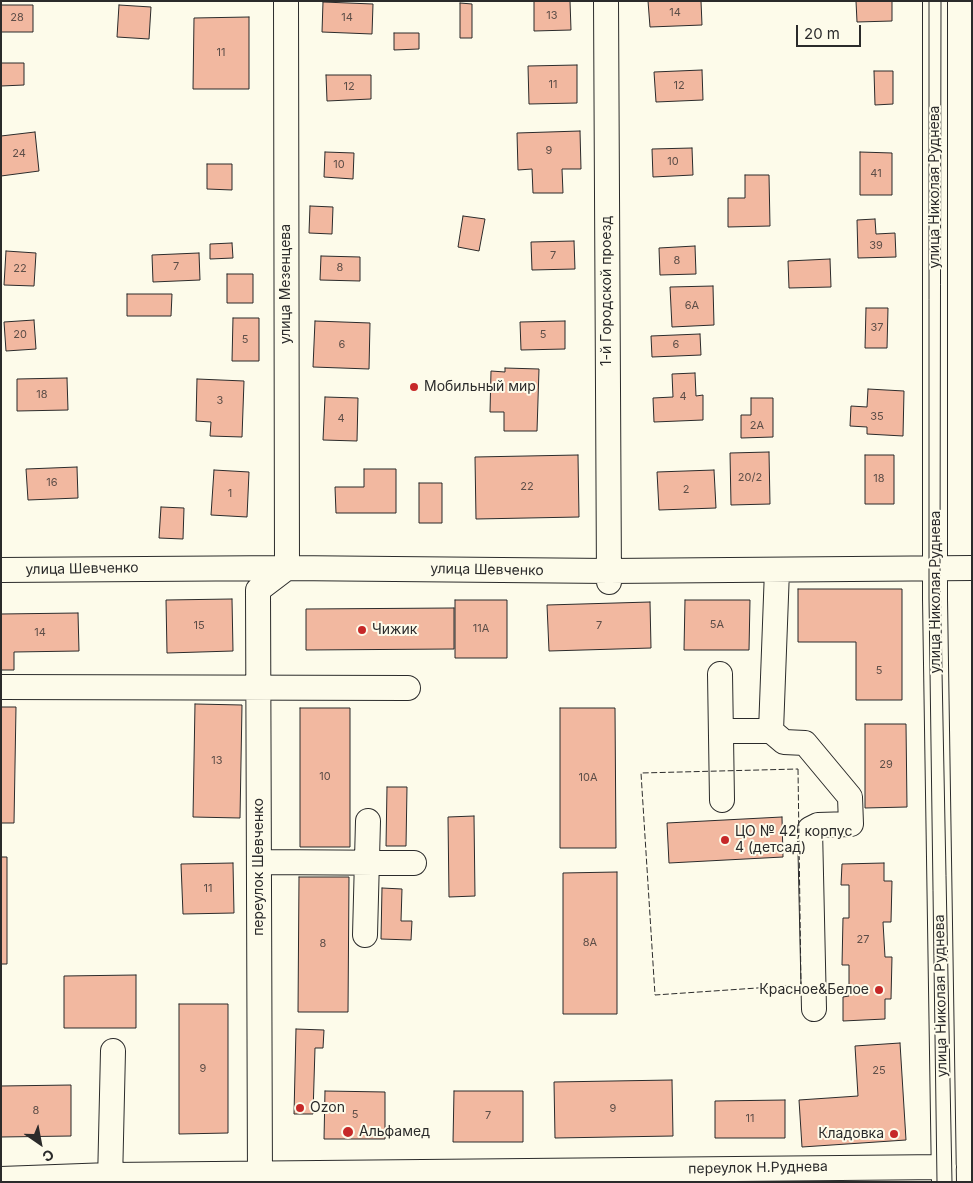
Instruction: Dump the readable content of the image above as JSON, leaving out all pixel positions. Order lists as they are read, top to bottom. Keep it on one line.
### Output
{"streets":{"street":["улица Николая Руднева","улица Мезенцева","1-й Городской проезд","улица Шевченко","переулок Шевченко","переулок Н.Руднева"]},"crossings":[["улица Николая Руднева","улица Шевченко"],["улица Николая Руднева","переулок Н.Руднева"],["улица Мезенцева","улица Шевченко"],["улица Мезенцева","переулок Шевченко"],["1-й Городской проезд","улица Шевченко"],["улица Шевченко","переулок Шевченко"],["переулок Шевченко","переулок Н.Руднева"]],"places":["Мобильный мир","Чижик","ЦО № 42, корпус 4 (детсад)","Красное&Белое","Ozon","Альфамед","Кладовка"],"house_numbers":["14","13","28","14","11","11","12","12","9","24","10","10","41","39","7","8","7","8","22","6А","37","20","5","5","6","6","18","4","3","35","4","2А","20/2","18","16","22","2","1","5А","15","7","11А","14","5","13","29","10","10А","11","27","8А","8","9","25","9","8","5","7","11"],"scale_bar":"20 m","north":"bottom right"}
